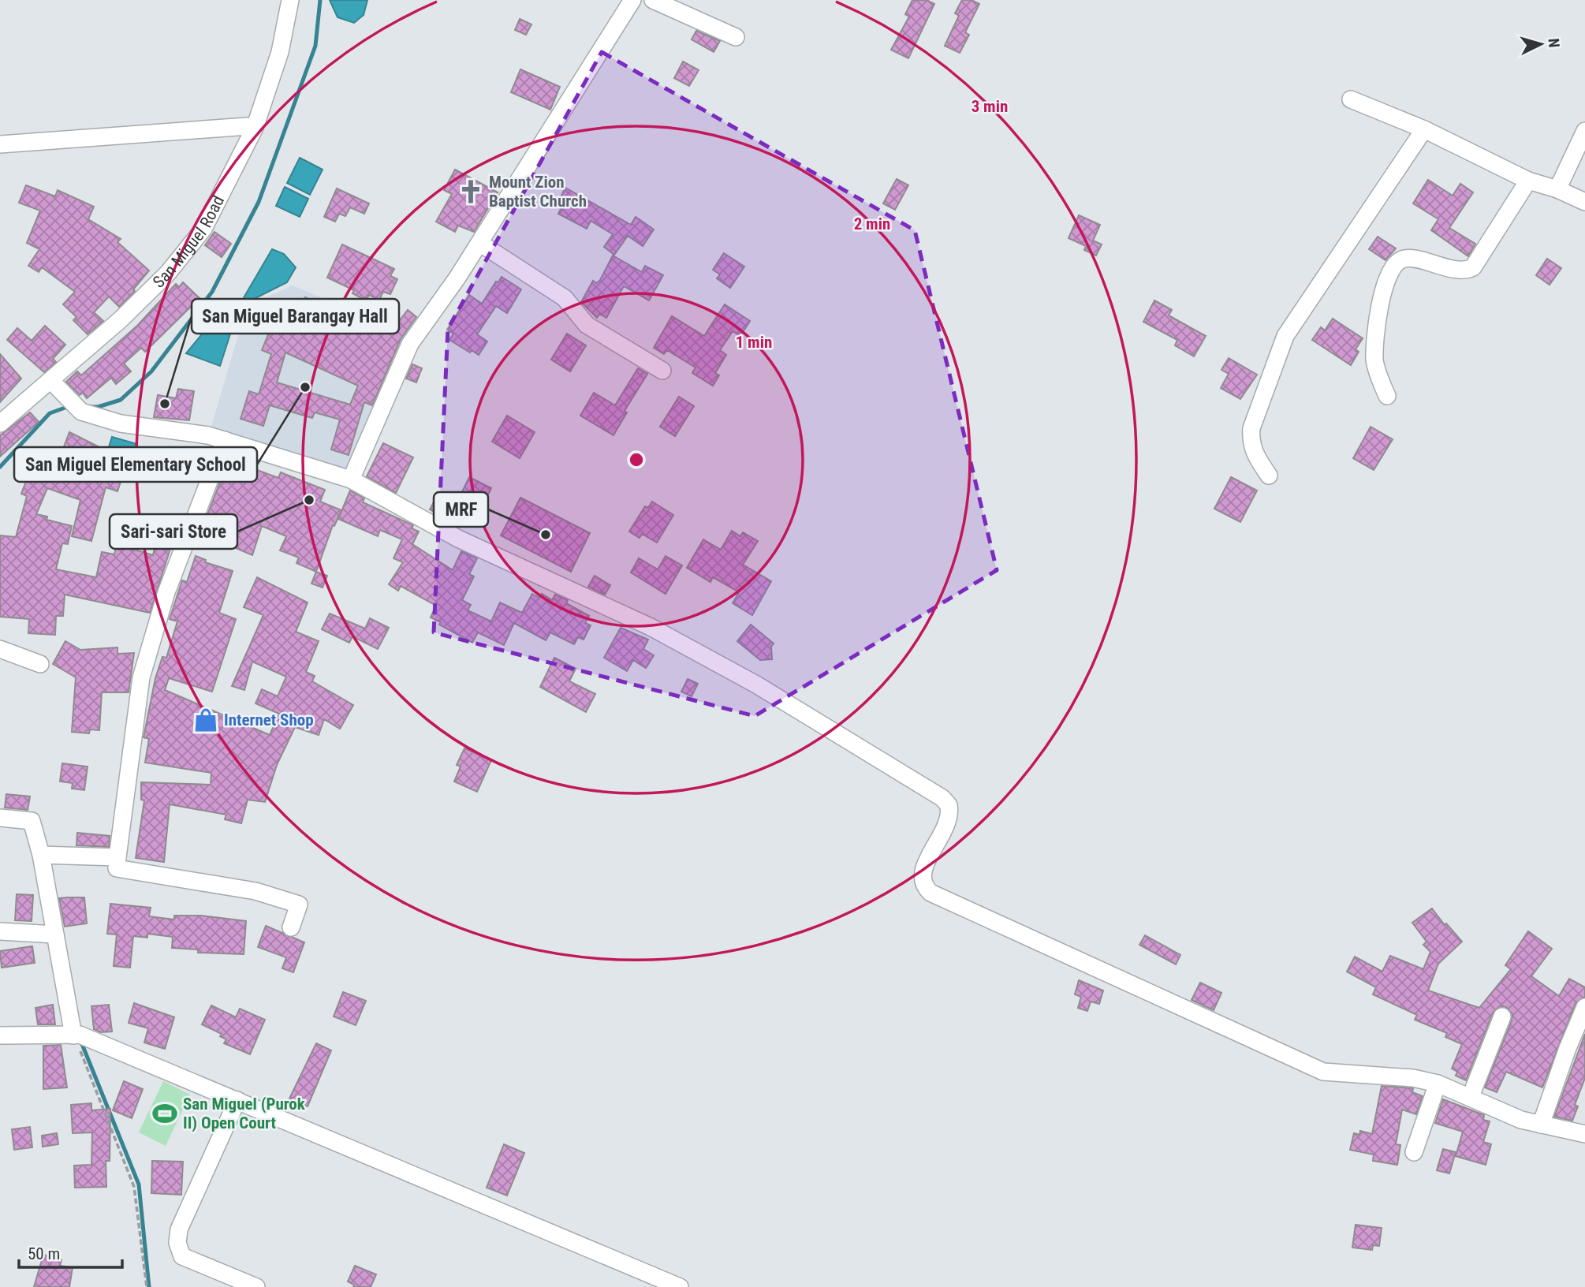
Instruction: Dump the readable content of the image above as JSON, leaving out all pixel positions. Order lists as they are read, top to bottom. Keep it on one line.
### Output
{"streets":{"street":["San Miguel Road"]},"places":{"church":["Mount Zion Baptist Church"],"other":["San Miguel Elementary School","San Miguel Barangay Hall","Sari-sari Store","MRF"],"shop":["Internet Shop"],"sports":["San Miguel (Purok II) Open Court"]},"scale_bar":"50 m","north":"right","rings":["3 min","2 min","1 min"]}
